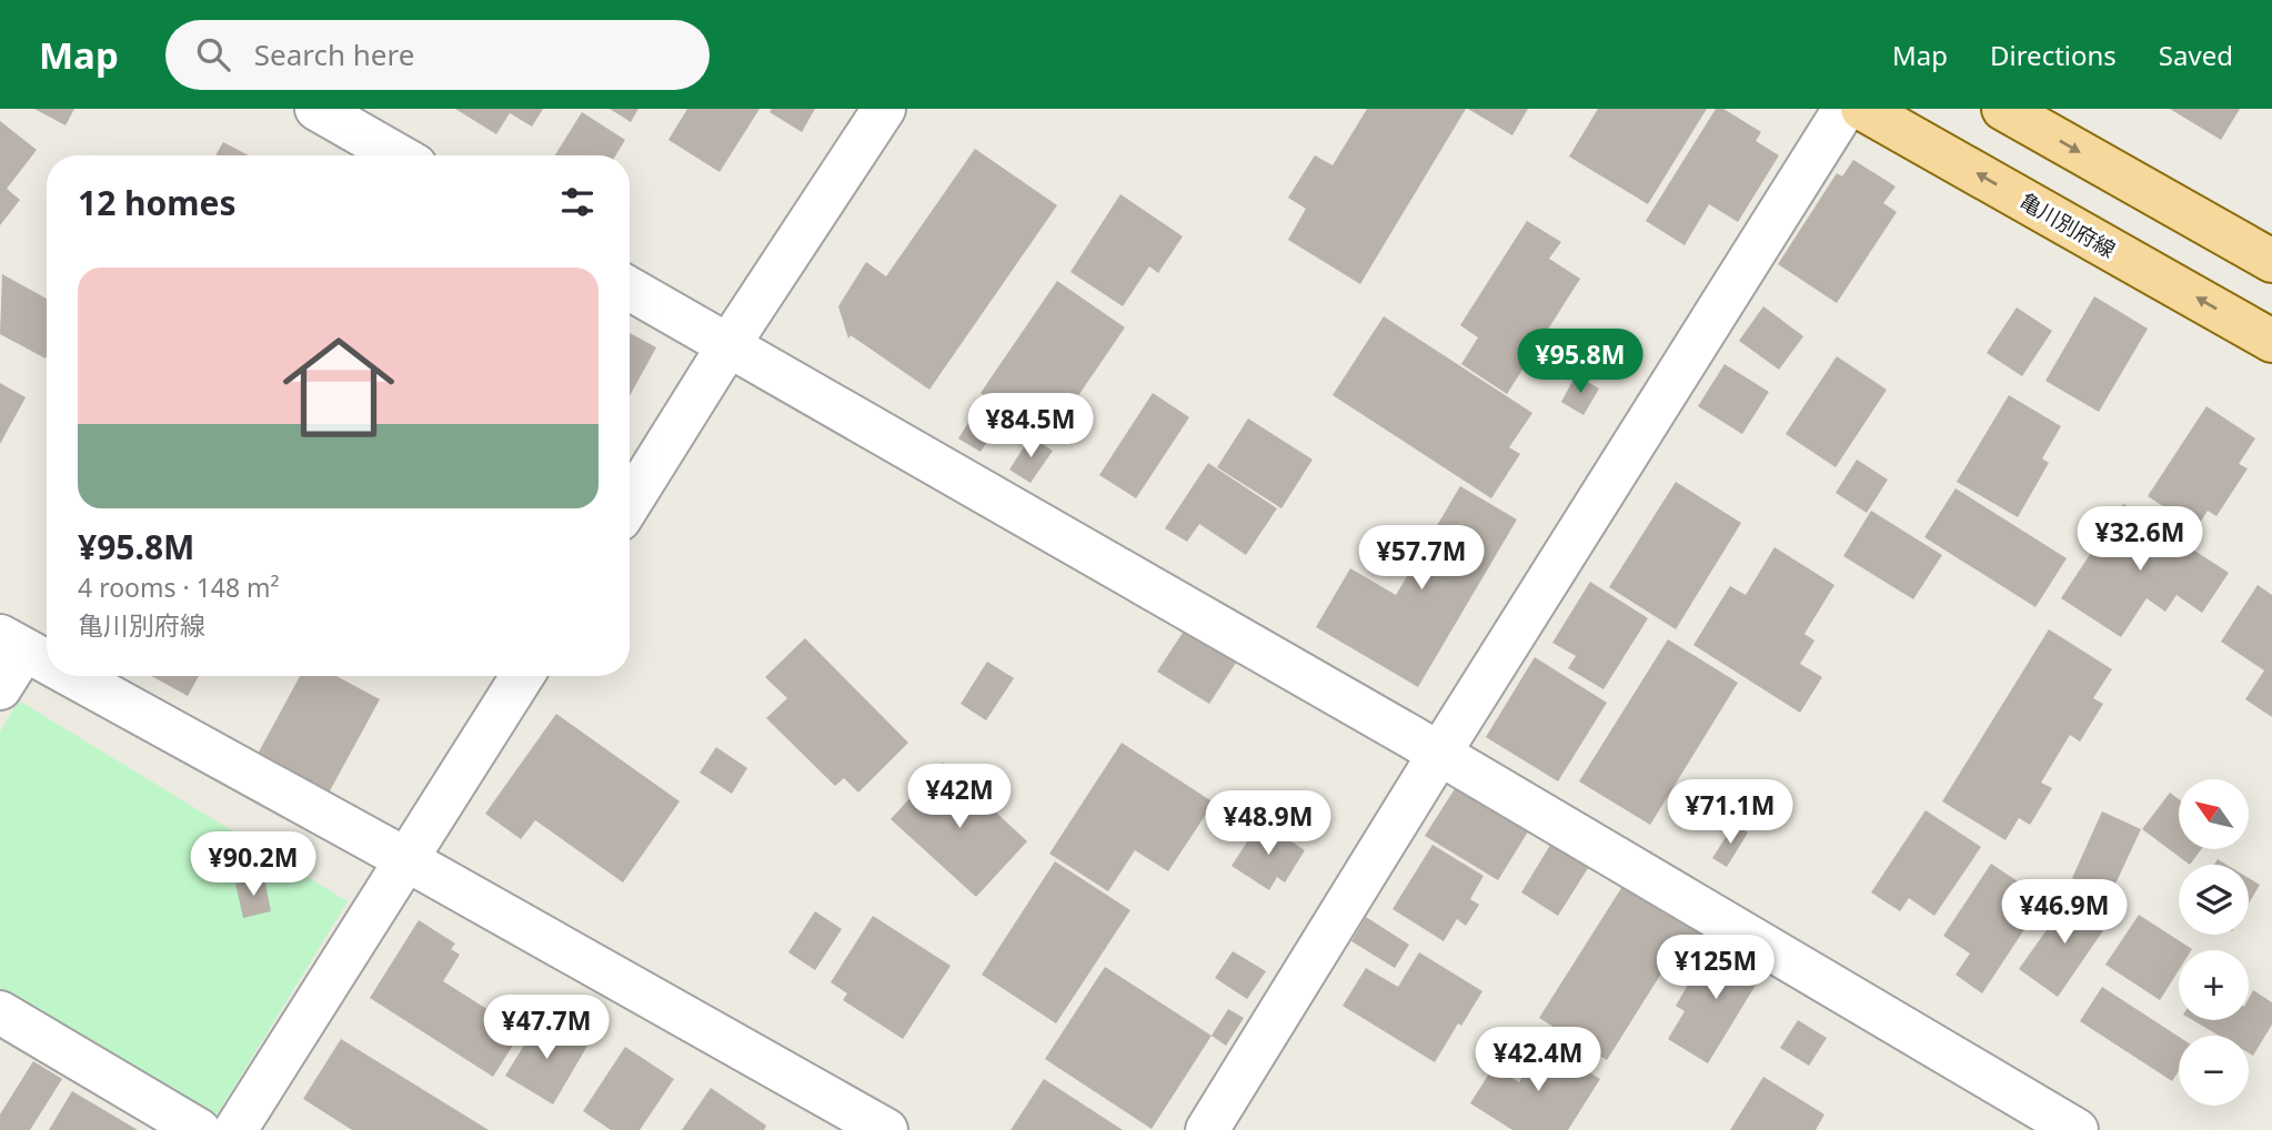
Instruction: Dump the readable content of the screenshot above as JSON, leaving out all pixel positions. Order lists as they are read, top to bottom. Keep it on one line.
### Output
{"streets":{"main road":["亀川別府線"]},"north":"top left","page":{"header":"Map","search":"Search here","nav":["Map","Directions","Saved"],"heading":"12 homes","list":[{"name":"¥95.8M","note":"4 rooms · 148 m² · 亀川別府線"}],"price":["¥95.8M","¥84.5M","¥32.6M","¥57.7M","¥42M","¥71.1M","¥48.9M","¥90.2M","¥46.9M","¥125M","¥47.7M","¥42.4M"],"map_buttons":["+","−"]}}
